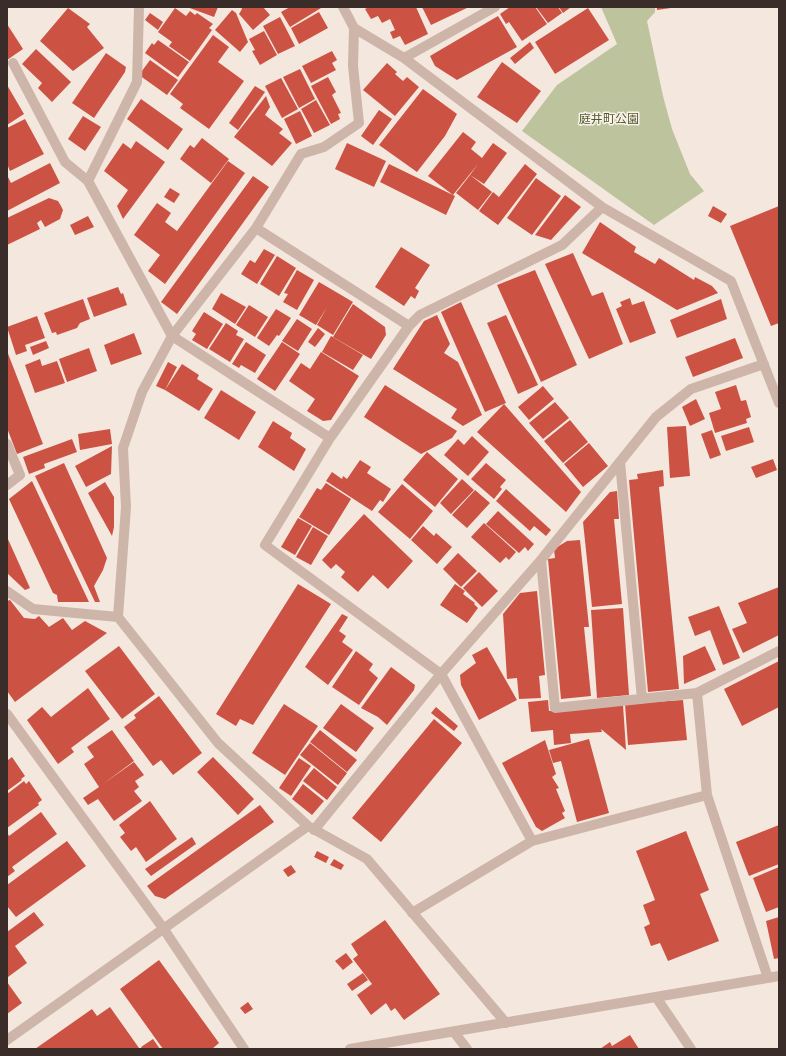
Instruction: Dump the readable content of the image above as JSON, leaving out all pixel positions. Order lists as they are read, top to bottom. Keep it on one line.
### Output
{"parks":["庭井町公園"]}
